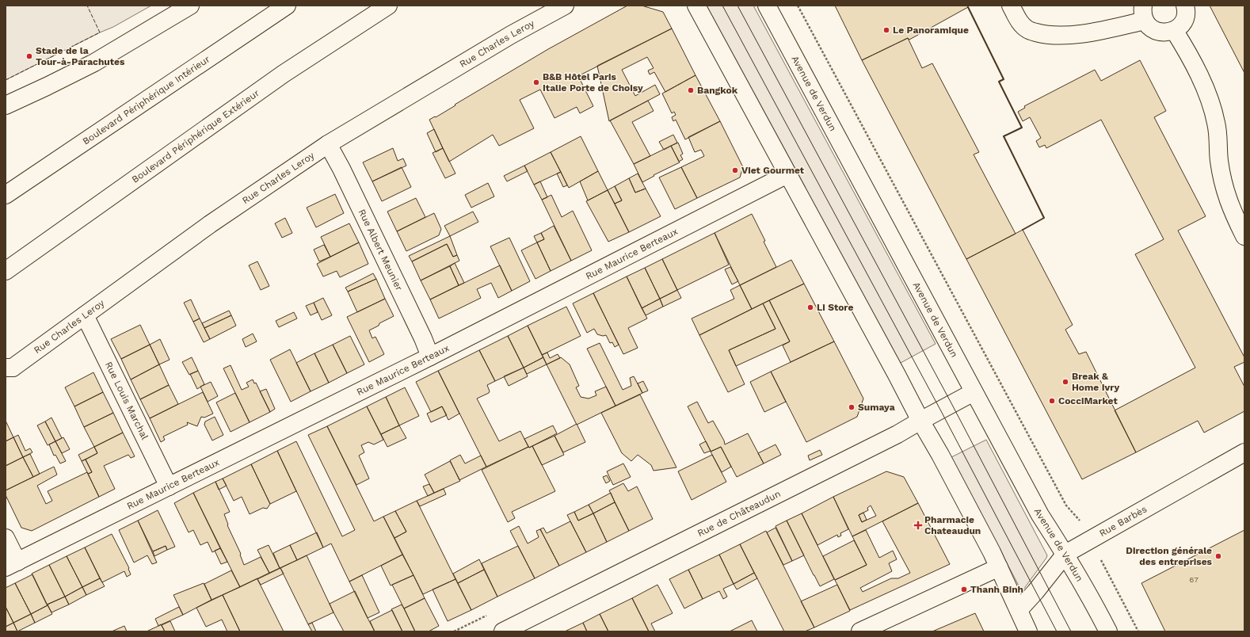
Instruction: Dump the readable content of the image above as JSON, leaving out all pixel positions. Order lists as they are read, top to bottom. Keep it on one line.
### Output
{"streets":{"main road":["Rue Charles Leroy","Avenue de Verdun","Boulevard Périphérique Intérieur","Boulevard Périphérique Extérieur","Rue Albert Meunier","Rue Maurice Berteaux","Rue Louis Marchal","Rue de Châteaudun","Rue Barbès"]},"crossings":[["Rue Charles Leroy","Rue Albert Meunier"],["Rue Charles Leroy","Rue Louis Marchal"],["Avenue de Verdun","Rue de Châteaudun"],["Avenue de Verdun","Rue Barbès"],["Rue Albert Meunier","Rue Maurice Berteaux"],["Rue Maurice Berteaux","Rue Louis Marchal"]],"places":{"other":["Le Panoramique","Stade de la Tour-à-Parachutes","B&B Hôtel Paris Italie Porte de Choisy","Bangkok","Viet Gourmet","Li Store","Break & Home Ivry","CocciMarket","Sumaya","Direction générale des entreprises","Thanh Binh"],"health":["Pharmacie Chateaudun"]},"house_numbers":["67"]}
